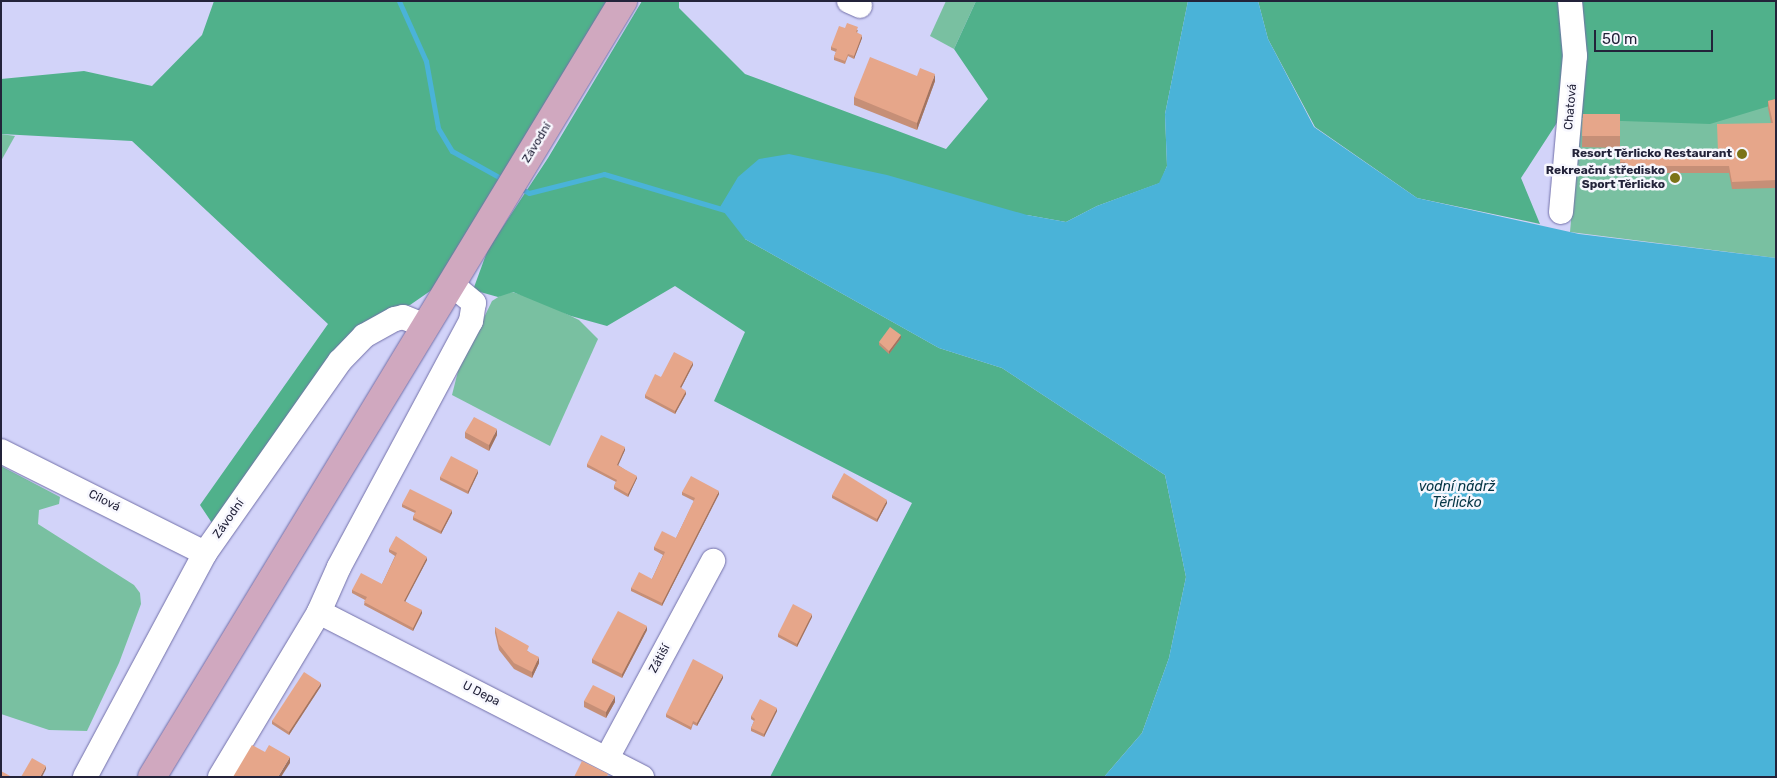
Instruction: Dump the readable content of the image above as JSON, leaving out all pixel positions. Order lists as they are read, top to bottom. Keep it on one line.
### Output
{"streets":{"main road":["Závodní"],"street":["Chatová","Cílová","Zátiší","U Depa"]},"crossings":[["Závodní","Cílová"],["Zátiší","U Depa"]],"water":["vodní nádrž Těrlicko"],"places":["Resort Těrlicko Restaurant","Rekreační středisko Sport Těrlicko"],"scale_bar":"50 m"}
